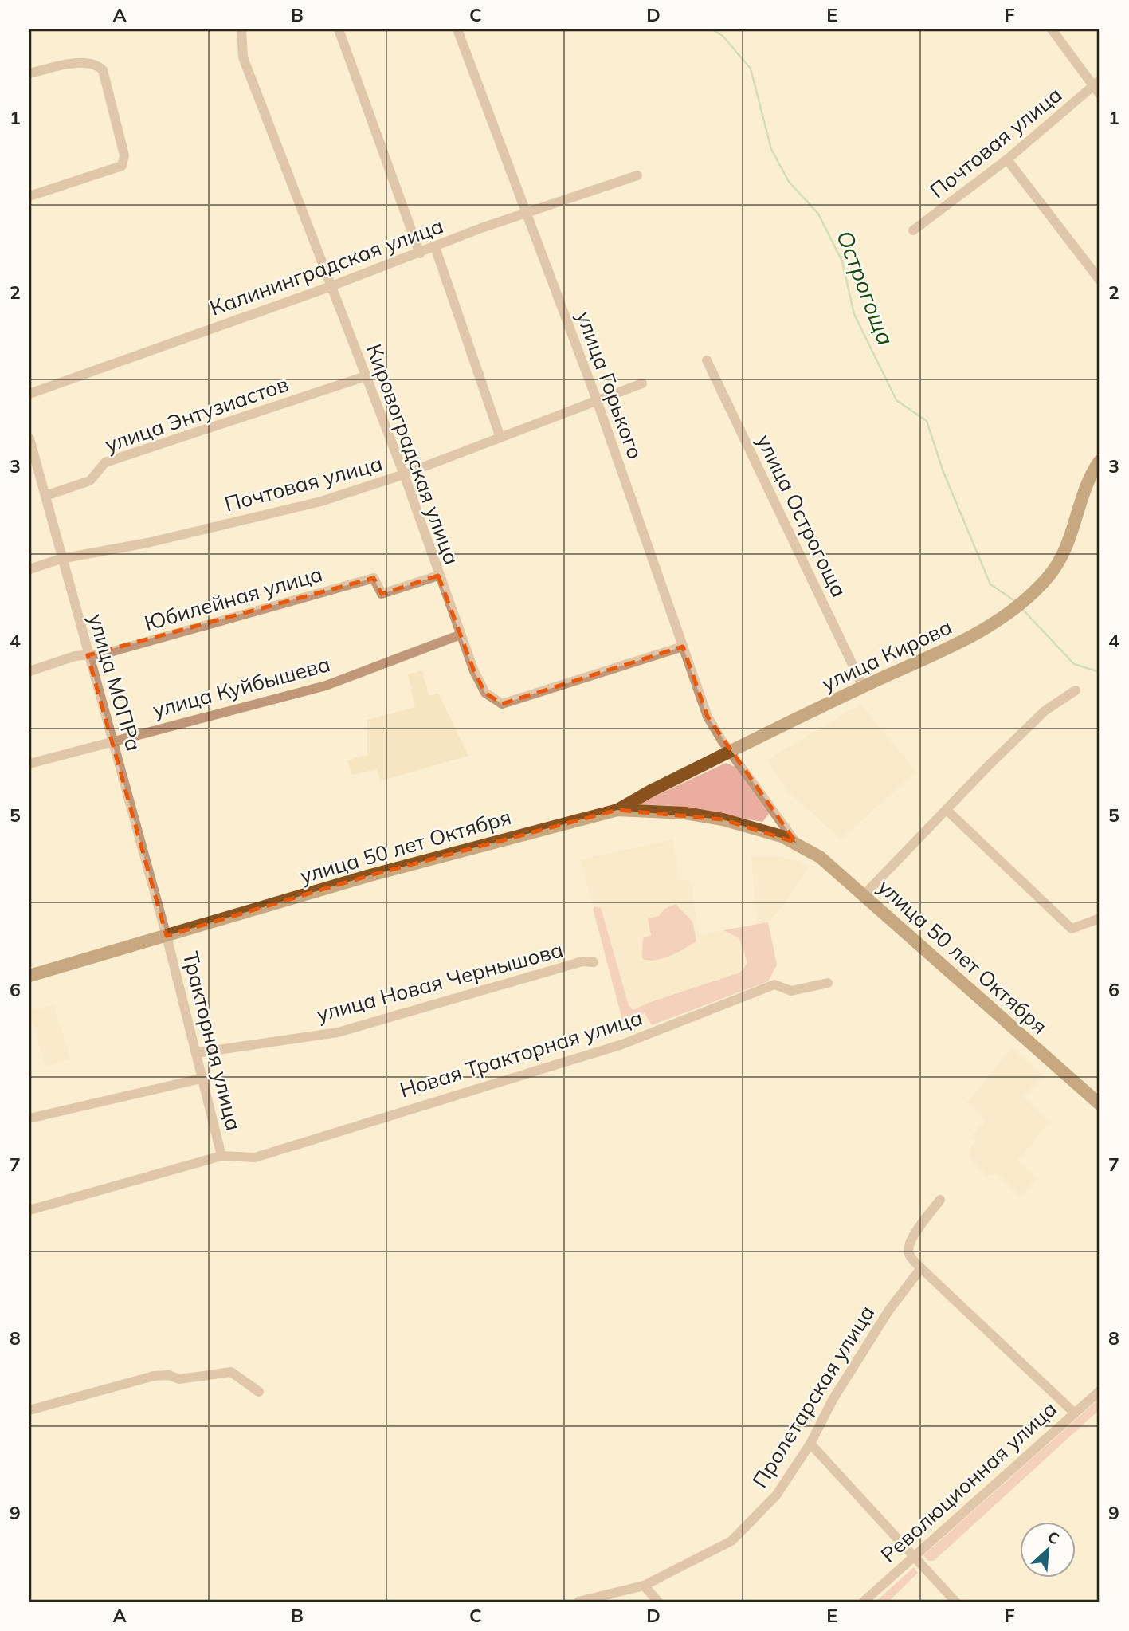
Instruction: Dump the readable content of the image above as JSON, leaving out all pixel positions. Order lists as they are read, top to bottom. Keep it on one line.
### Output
{"streets":{"main road":["улица Кирова","улица 50 лет Октября"],"street":["Почтовая улица","Калининградская улица","улица Горького","улица Энтузиастов","Кировоградская улица","улица Острогоща","Юбилейная улица","улица МОПРа","улица Куйбышева","улица Новая Чернышова","Тракторная улица","Новая Тракторная улица","Пролетарская улица","Революционная улица"]},"crossings":[["Почтовая улица","улица Горького"],["Почтовая улица","Кировоградская улица"],["Почтовая улица","улица МОПРа"],["Калининградская улица","улица Горького"],["Калининградская улица","Кировоградская улица"],["улица Горького","Кировоградская улица"],["улица Горького","улица Кирова"],["улица Горького","улица 50 лет Октября"],["улица Энтузиастов","Кировоградская улица"],["улица Энтузиастов","улица МОПРа"],["Кировоградская улица","Юбилейная улица"],["Кировоградская улица","улица Куйбышева"],["улица Острогоща","улица Кирова"],["Юбилейная улица","улица МОПРа"],["улица Кирова","улица 50 лет Октября"],["улица МОПРа","улица Куйбышева"],["улица МОПРа","улица 50 лет Октября"],["улица МОПРа","Тракторная улица"],["улица 50 лет Октября","Тракторная улица"],["улица Новая Чернышова","Тракторная улица"],["Тракторная улица","Новая Тракторная улица"]],"water":["Острогоща"],"north":"top right","grid":{"columns":["A","B","C","D","E","F"],"rows":["1","2","3","4","5","6","7","8","9"]}}
